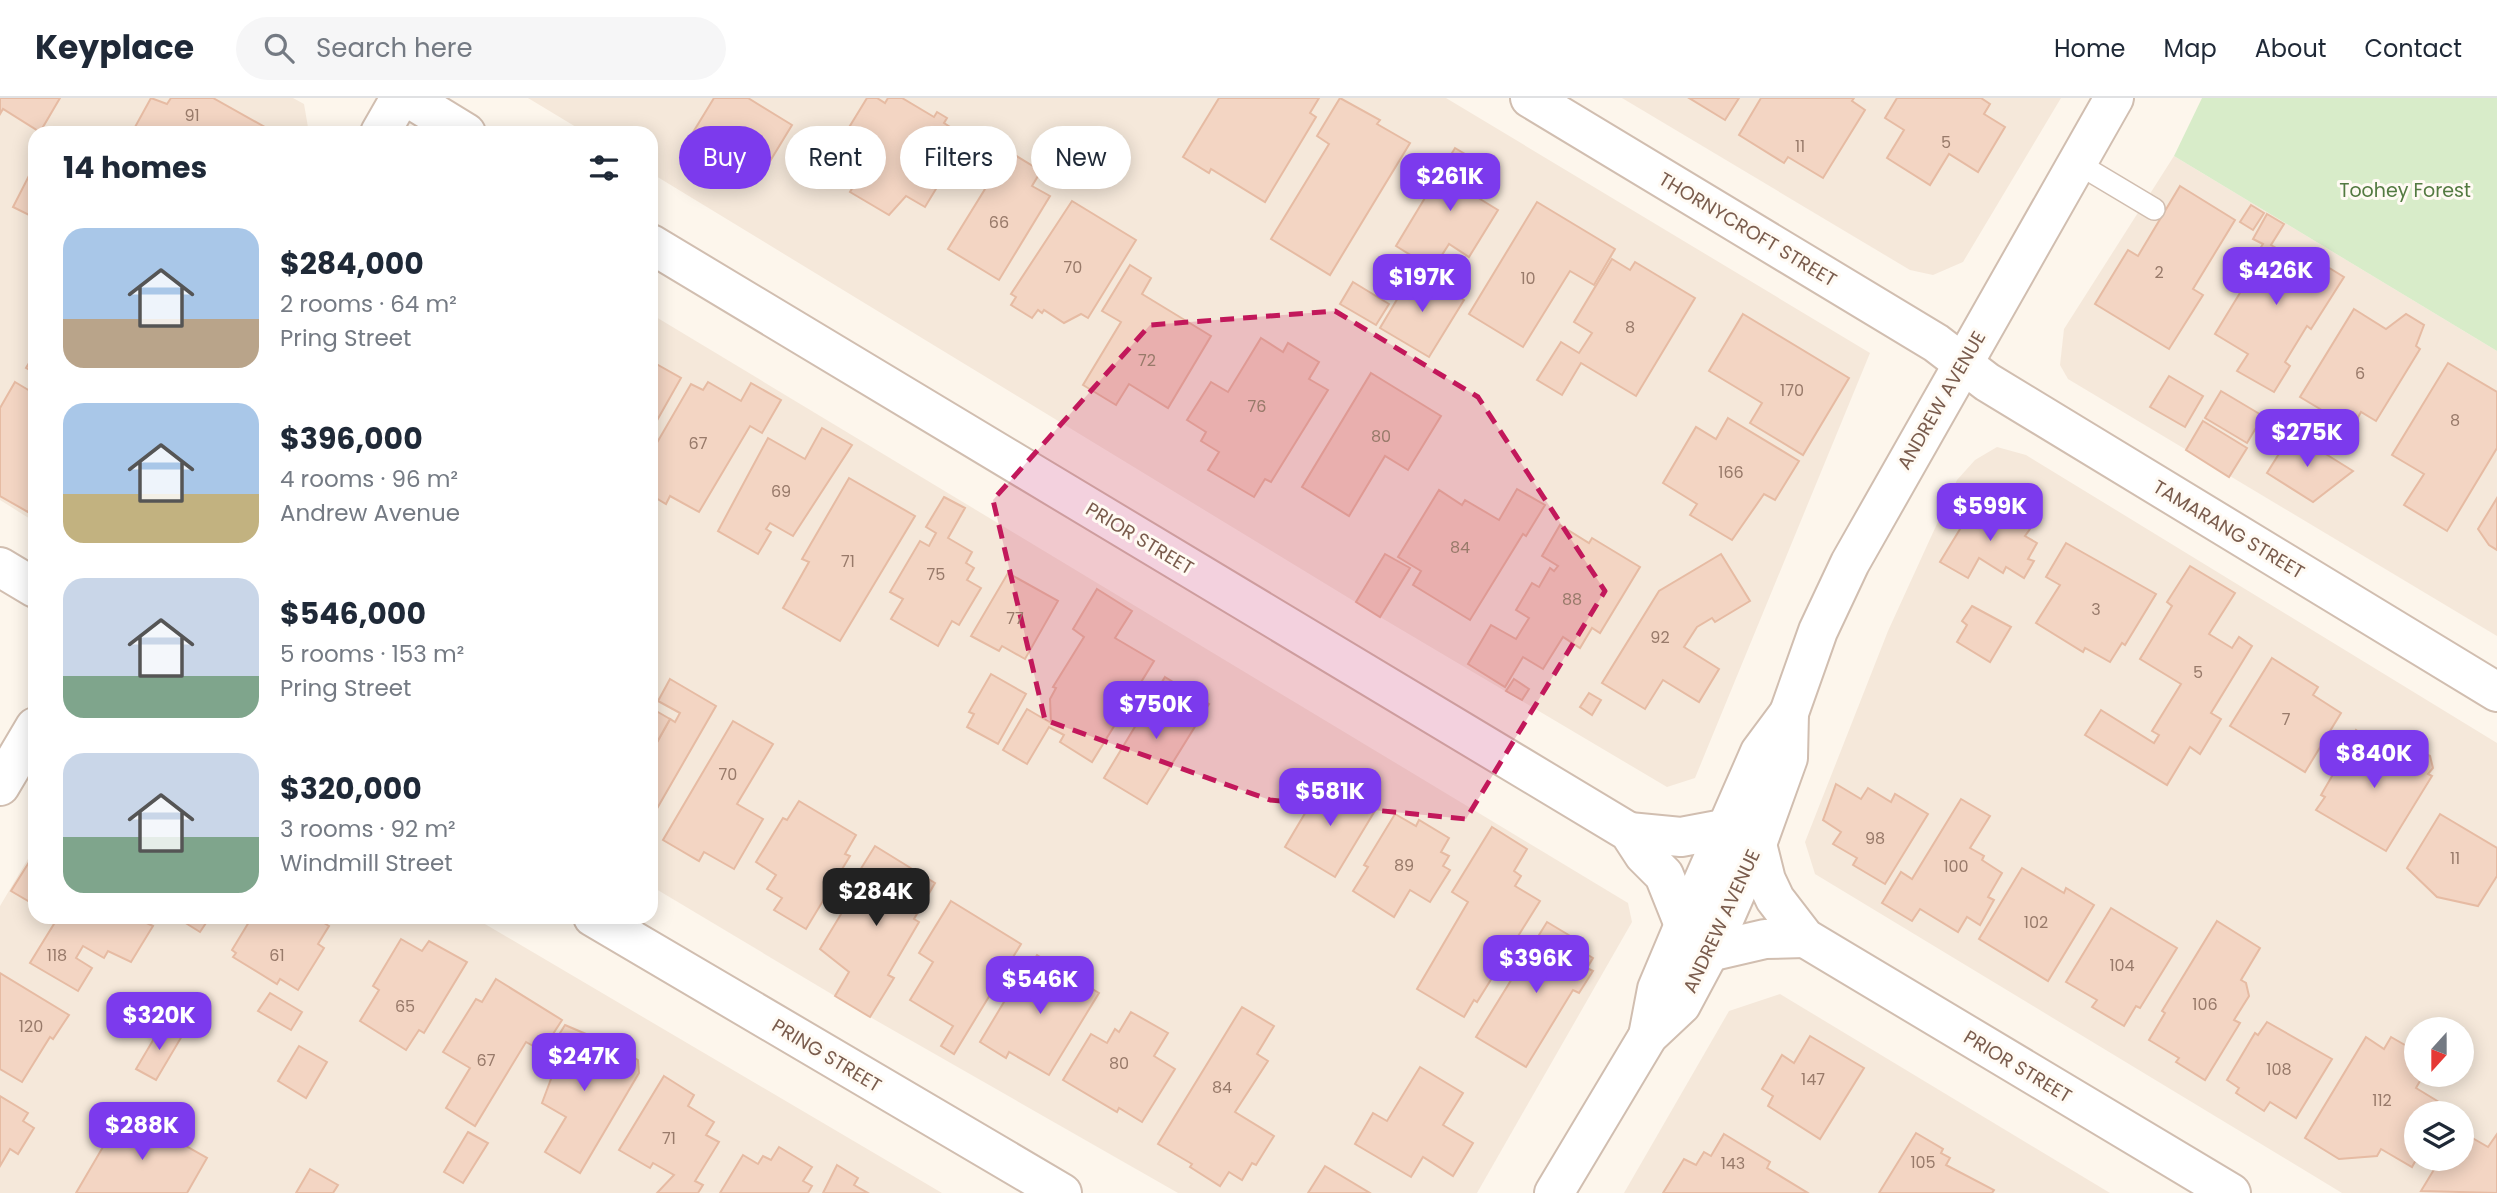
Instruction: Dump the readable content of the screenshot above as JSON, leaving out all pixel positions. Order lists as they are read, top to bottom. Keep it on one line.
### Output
{"streets":{"street":["THORNYCROFT STREET","ANDREW AVENUE","TAMARANG STREET","PRIOR STREET","PRING STREET"]},"crossings":[["THORNYCROFT STREET","ANDREW AVENUE"],["THORNYCROFT STREET","TAMARANG STREET"],["ANDREW AVENUE","TAMARANG STREET"],["ANDREW AVENUE","PRIOR STREET"]],"parks":["Toohey Forest"],"house_numbers":["91","5","11","66","70","2","10","8","72","6","170","76","8","80","67","166","69","84","71","75","88","3","77","92","5","7","70","98","11","89","100","102","118","61","104","106","65","120","67","80","108","147","84","112","71","105","143"],"north":"bottom","page":{"header":"Keyplace","search":"Search here","nav":["Home","Map","About","Contact"],"chip":["Buy","Rent","Filters","New"],"heading":"14 homes","price":["$261K","$426K","$197K","$275K","$599K","$750K","$840K","$581K","$284K","$396K","$546K","$320K","$247K","$288K"],"list":[{"name":"$284,000","note":"2 rooms · 64 m² · Pring Street"},{"name":"$396,000","note":"4 rooms · 96 m² · Andrew Avenue"},{"name":"$546,000","note":"5 rooms · 153 m² · Pring Street"},{"name":"$320,000","note":"3 rooms · 92 m² · Windmill Street"}]}}
